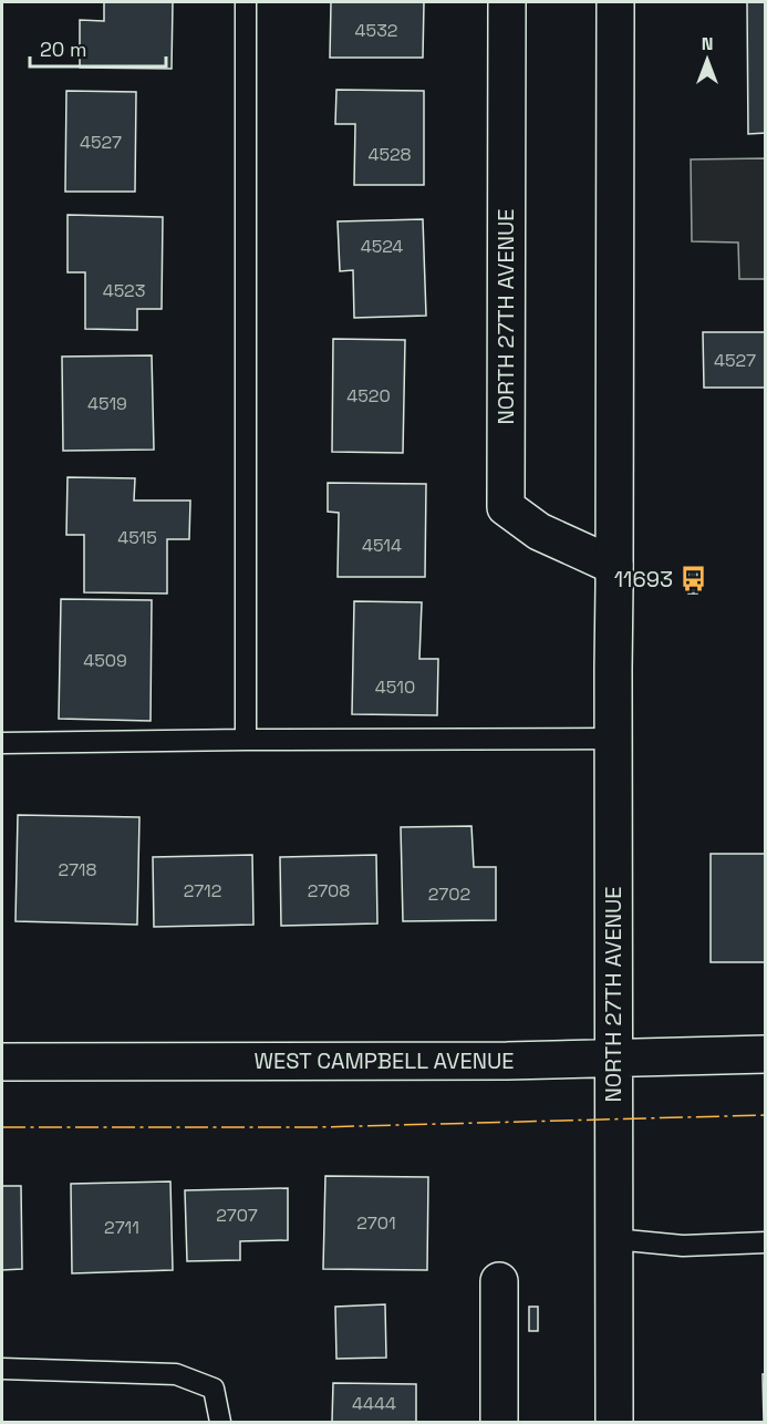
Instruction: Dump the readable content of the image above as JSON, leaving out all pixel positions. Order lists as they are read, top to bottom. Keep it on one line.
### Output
{"streets":{"street":["NORTH 27TH AVENUE","WEST CAMPBELL AVENUE"]},"crossings":[["NORTH 27TH AVENUE","WEST CAMPBELL AVENUE"]],"places":{"bus stop":["11693"]},"house_numbers":["4532","4527","4528","4524","4523","4527","4520","4519","4515","4514","4509","4510","2718","2712","2708","2702","2707","2701","2711","4444"],"scale_bar":"20 m","north":"top"}
